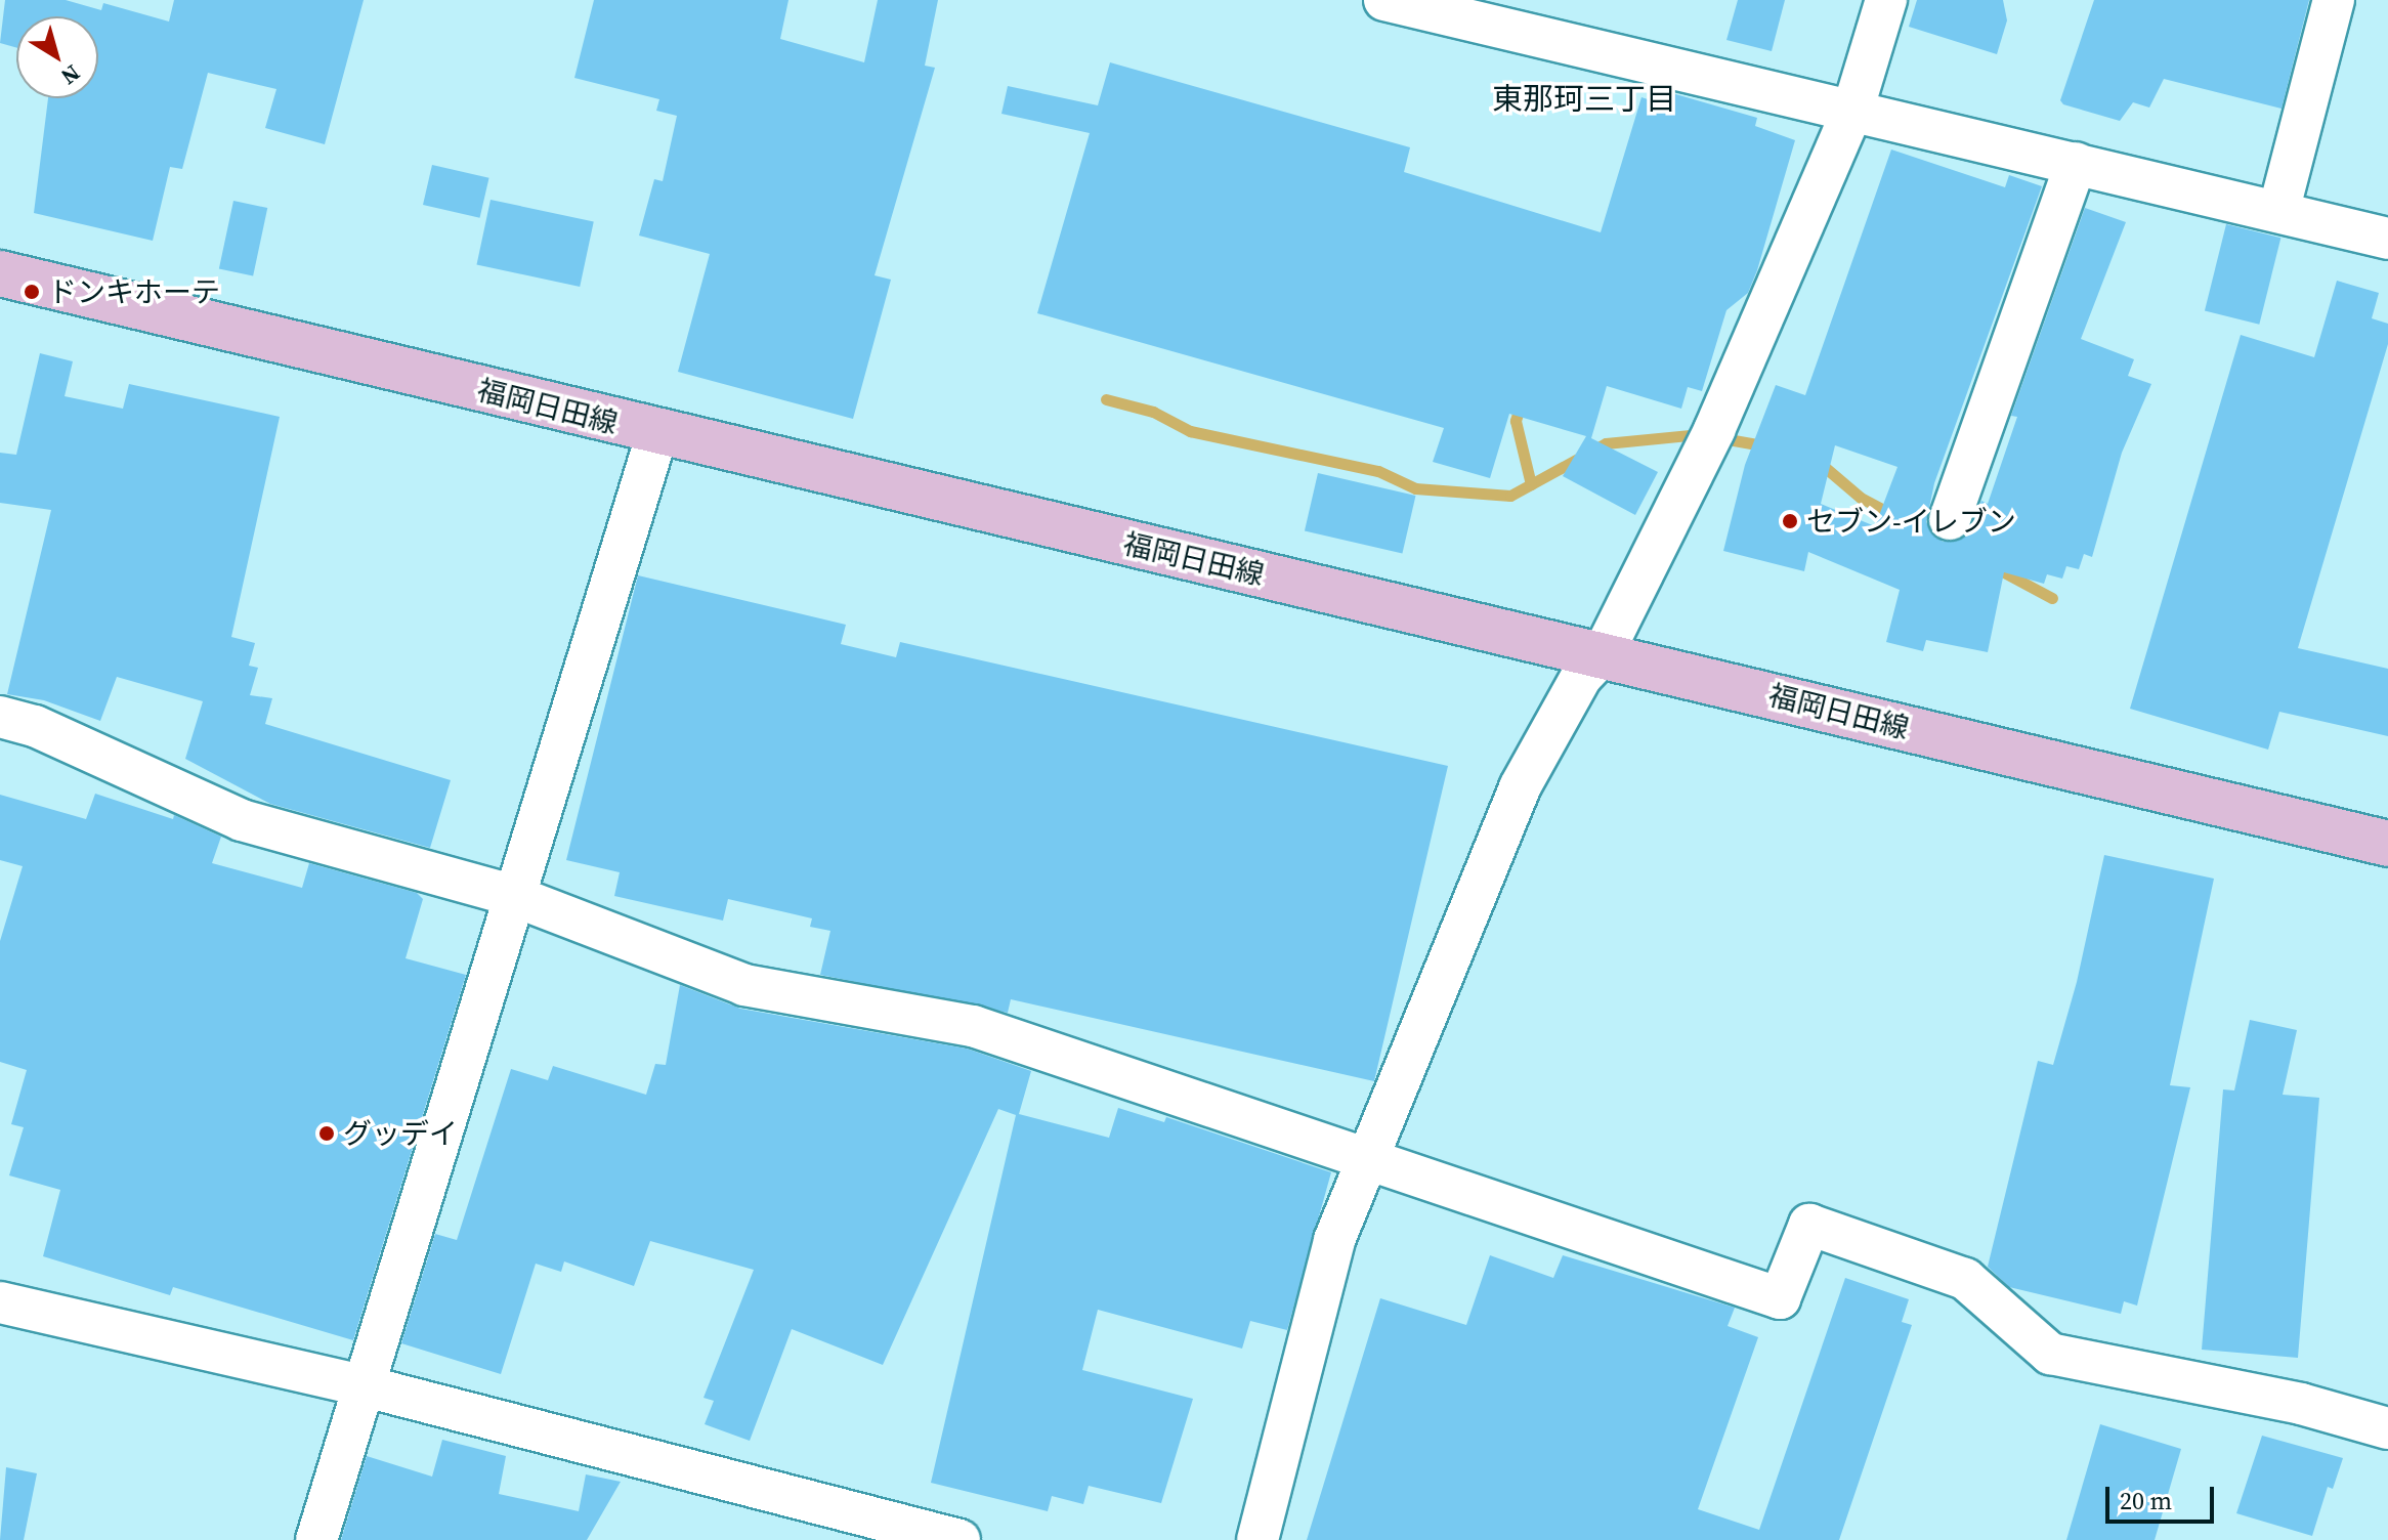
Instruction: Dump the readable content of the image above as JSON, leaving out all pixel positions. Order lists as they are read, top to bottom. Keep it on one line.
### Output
{"streets":{"main road":["福岡日田線"]},"districts":["東那珂三丁目"],"places":["ドンキホーテ","セブン-イレブン","グッデイ"],"scale_bar":"20 m","north":"bottom right"}
